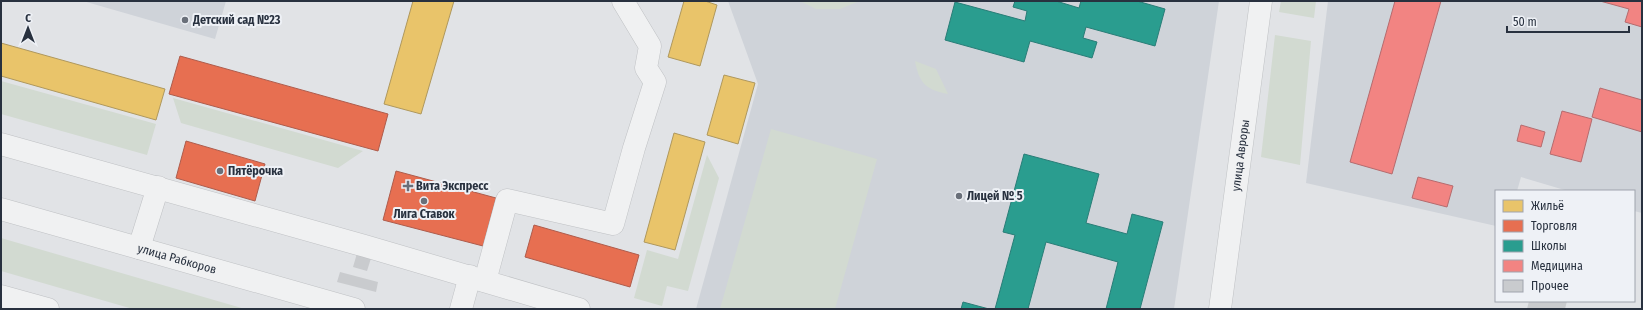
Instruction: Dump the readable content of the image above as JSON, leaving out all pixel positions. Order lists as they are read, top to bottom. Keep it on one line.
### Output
{"streets":{"street":["улица Авроры","улица Рабкоров"]},"places":{"other":["Детский сад №23","Пятёрочка","Лицей № 5","Лига Ставок"],"health":["Вита Экспресс"]},"legend":["Жильё","Торговля","Школы","Медицина","Прочее"],"scale_bar":"50 m","north":"top"}
